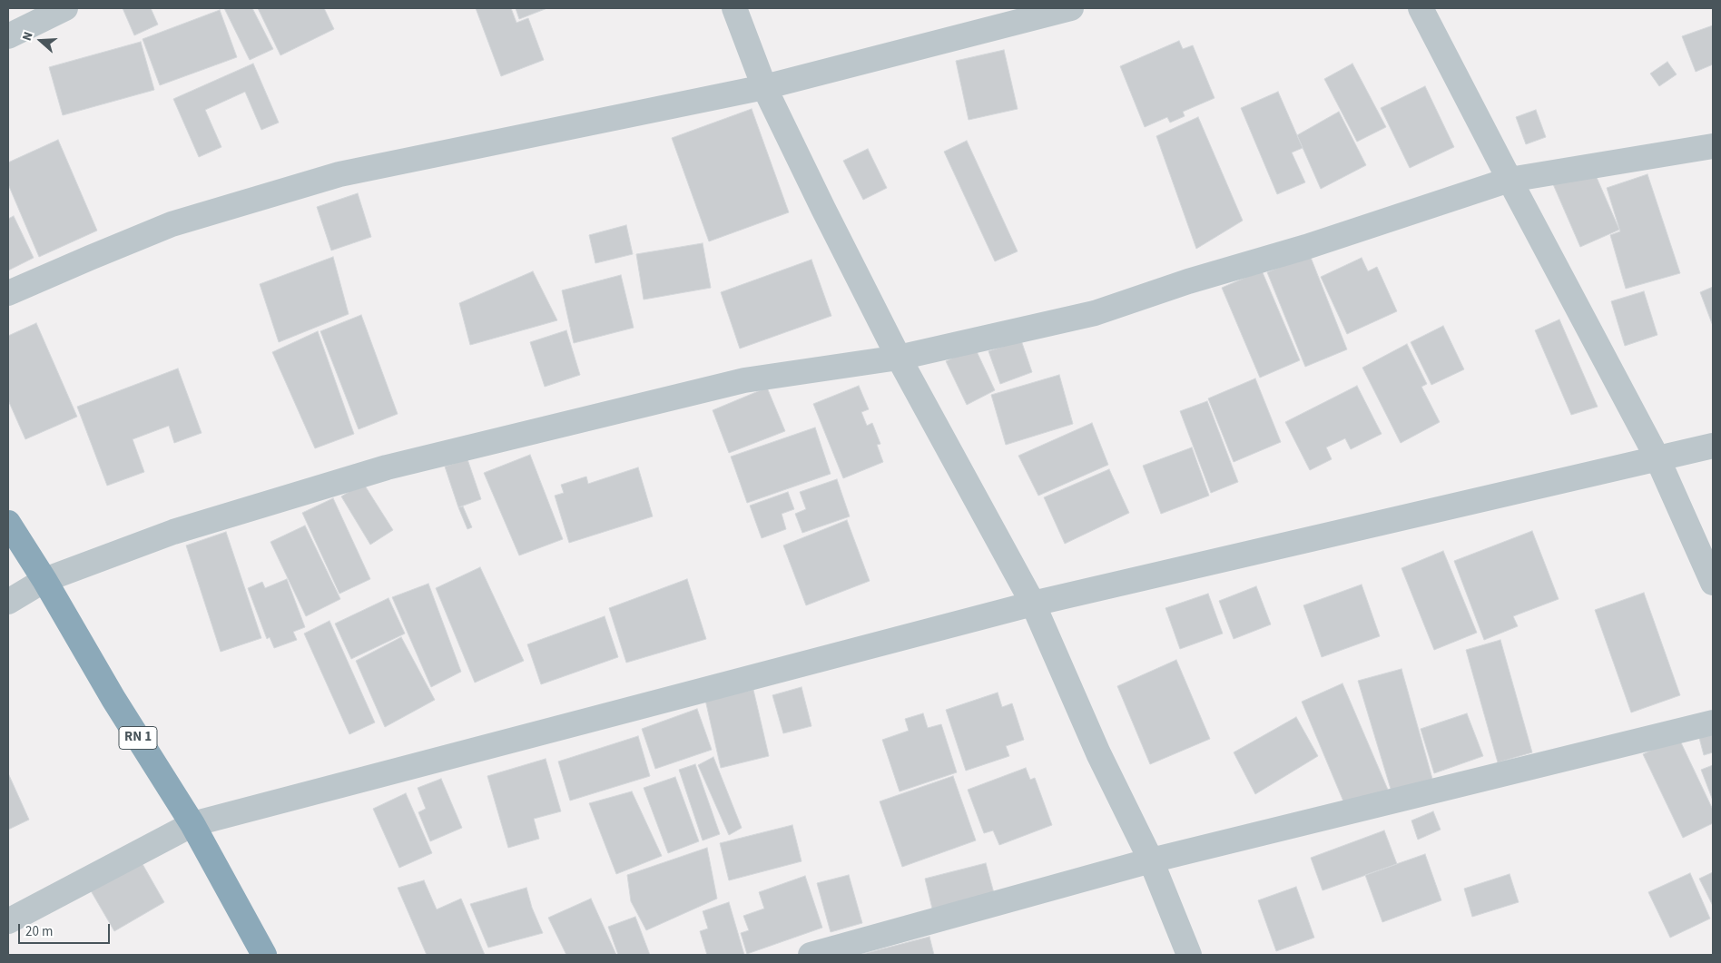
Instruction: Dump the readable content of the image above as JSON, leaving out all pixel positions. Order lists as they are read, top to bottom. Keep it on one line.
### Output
{"streets":{"highway":["RN 1"]},"scale_bar":"20 m","north":"left"}
